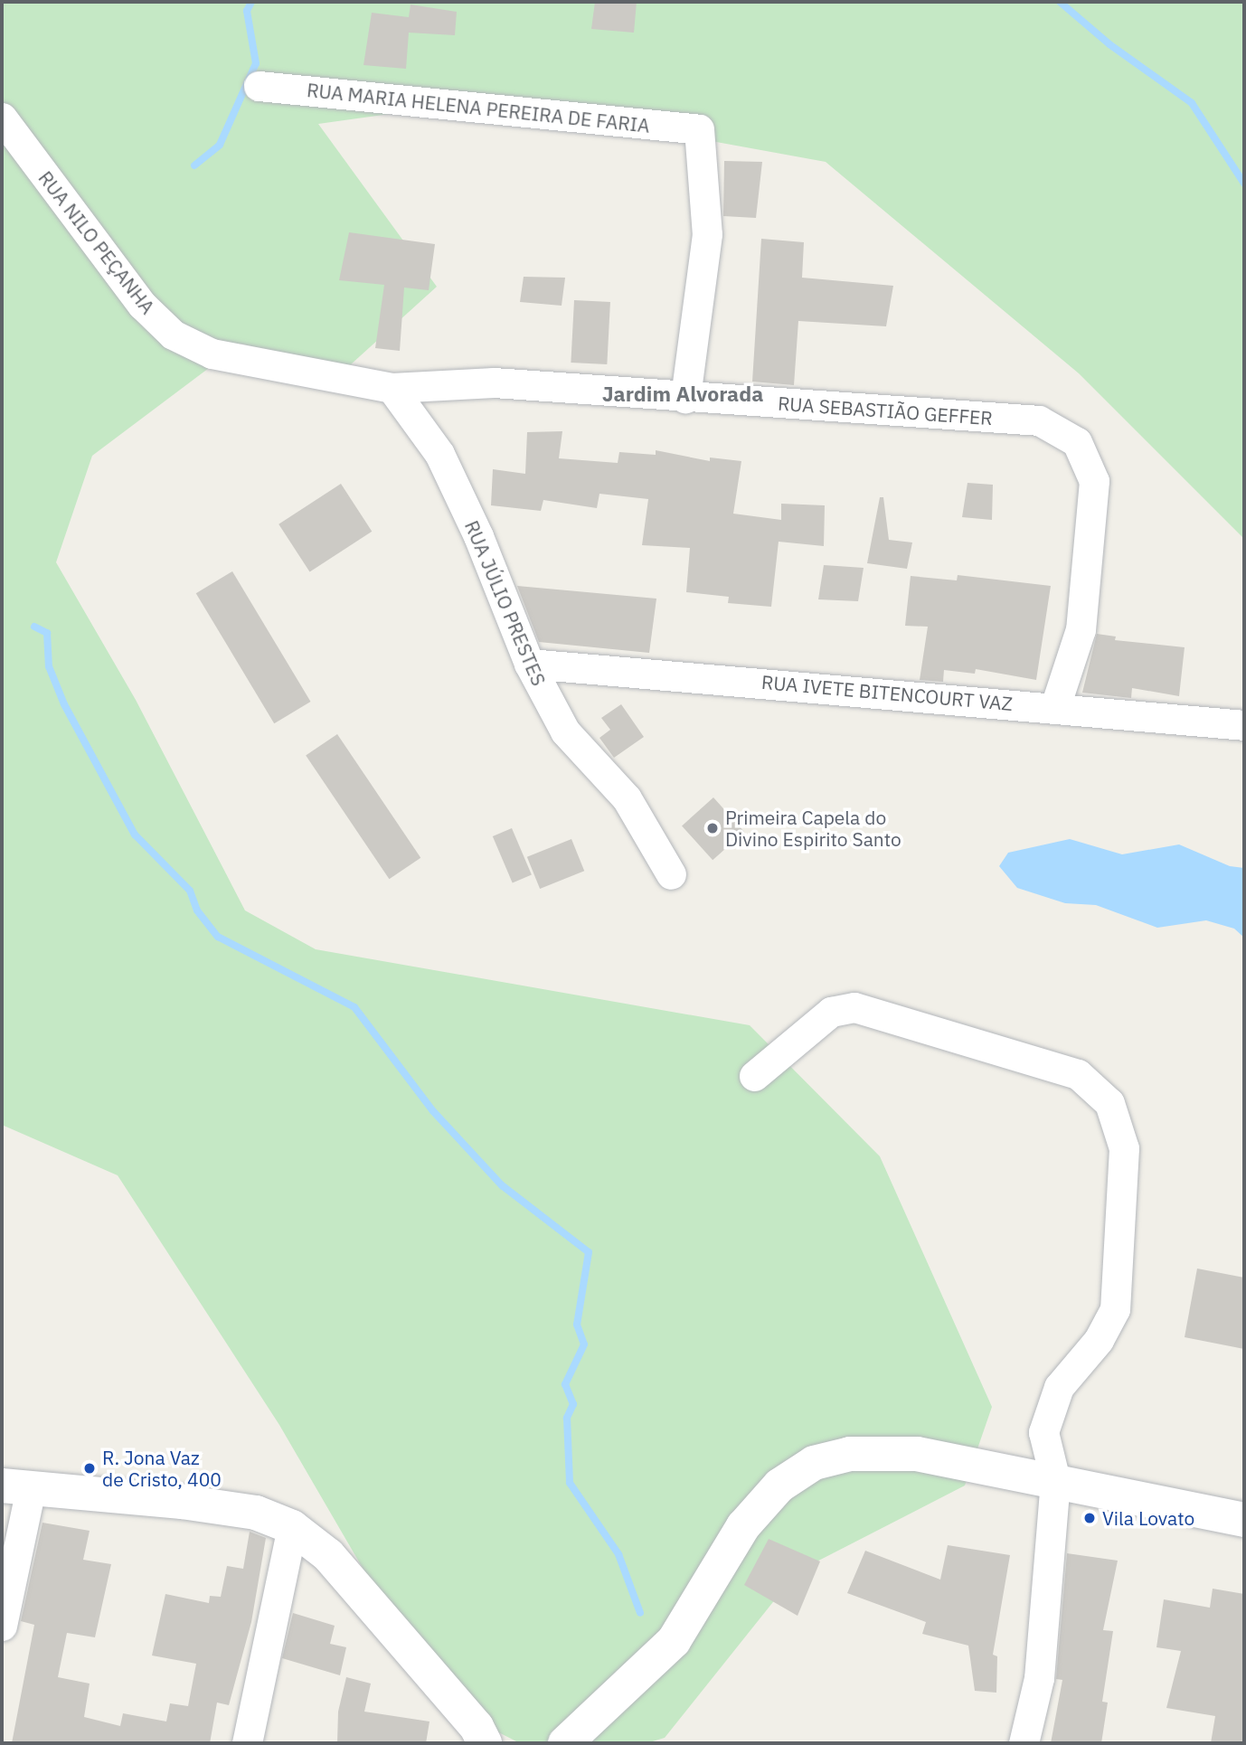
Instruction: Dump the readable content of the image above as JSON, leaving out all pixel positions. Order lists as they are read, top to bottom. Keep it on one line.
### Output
{"streets":{"street":["RUA MARIA HELENA PEREIRA DE FARIA","RUA NILO PEÇANHA","RUA SEBASTIÃO GEFFER","RUA JÚLIO PRESTES","RUA IVETE BITENCOURT VAZ"]},"crossings":[["RUA MARIA HELENA PEREIRA DE FARIA","RUA SEBASTIÃO GEFFER"],["RUA NILO PEÇANHA","RUA SEBASTIÃO GEFFER"],["RUA NILO PEÇANHA","RUA JÚLIO PRESTES"],["RUA SEBASTIÃO GEFFER","RUA JÚLIO PRESTES"],["RUA SEBASTIÃO GEFFER","RUA IVETE BITENCOURT VAZ"],["RUA JÚLIO PRESTES","RUA IVETE BITENCOURT VAZ"]],"districts":["Jardim Alvorada"],"places":["Primeira Capela do Divino Espirito Santo","R. Jona Vaz de Cristo, 400","Vila Lovato"]}
